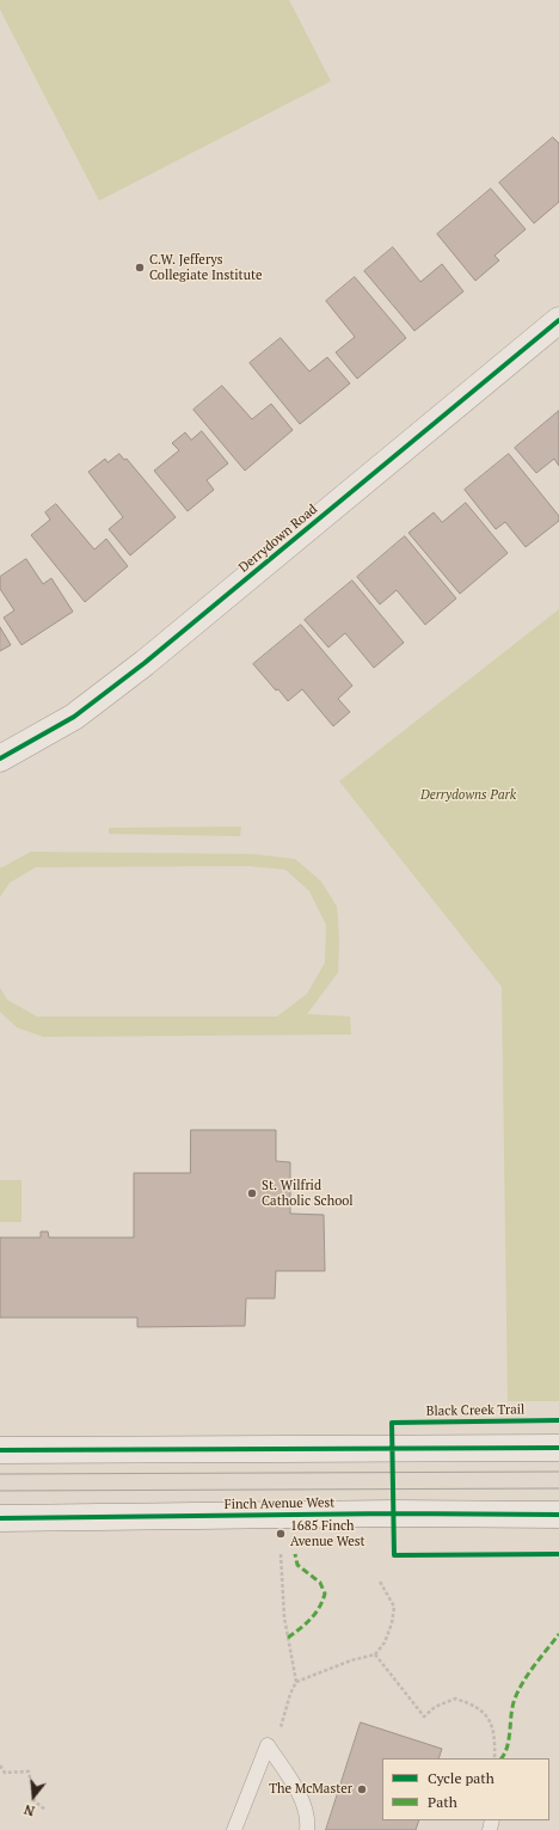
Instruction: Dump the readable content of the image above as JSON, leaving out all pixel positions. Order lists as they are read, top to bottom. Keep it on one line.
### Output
{"streets":{"main road":["Derrydown Road","Finch Avenue West"],"cycle path":["Black Creek Trail"]},"parks":["Derrydowns Park"],"places":["C.W. Jefferys Collegiate Institute","St. Wilfrid Catholic School","1685 Finch Avenue West","The McMaster"],"legend":["Cycle path","Path"],"north":"bottom"}
